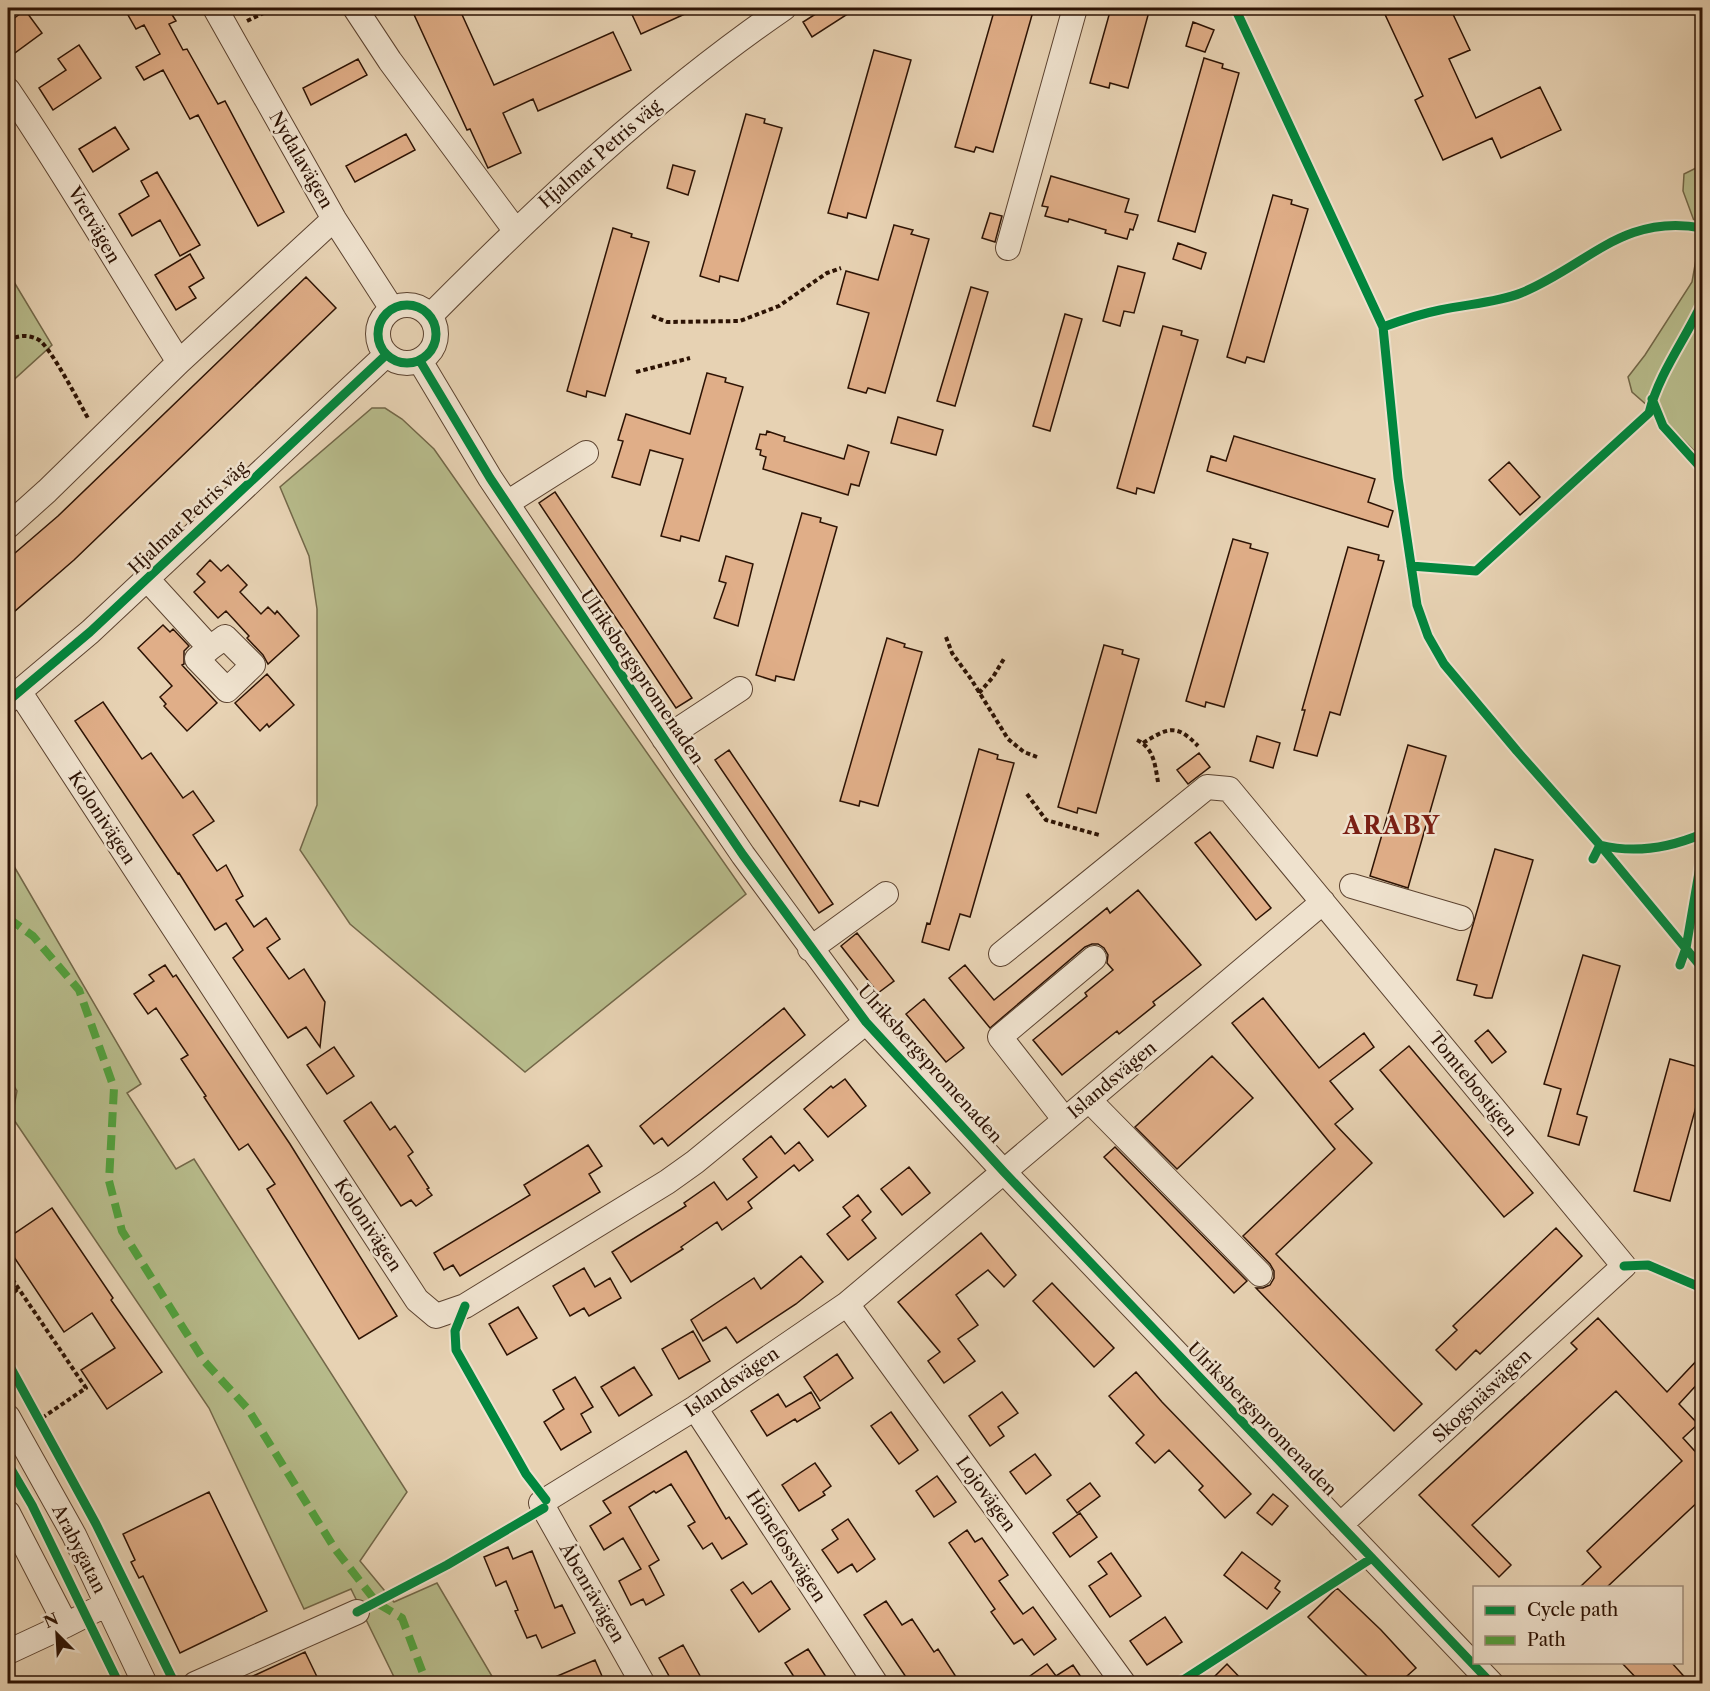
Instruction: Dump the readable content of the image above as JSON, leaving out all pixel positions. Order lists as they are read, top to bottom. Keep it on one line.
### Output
{"streets":{"street":["Hjalmar Petris väg","Nydalavägen","Vretvägen","Ulriksbergspromenaden","Kolonivägen","Islandsvägen","Tomtebostigen","Skogsnäsvägen","Lojovägen","Hönefossvägen","Arabygatan","Åbenråvägen"]},"crossings":[["Hjalmar Petris väg","Nydalavägen"],["Hjalmar Petris väg","Ulriksbergspromenaden"],["Hjalmar Petris väg","Kolonivägen"],["Nydalavägen","Ulriksbergspromenaden"],["Ulriksbergspromenaden","Kolonivägen"],["Ulriksbergspromenaden","Islandsvägen"],["Ulriksbergspromenaden","Skogsnäsvägen"],["Islandsvägen","Tomtebostigen"],["Islandsvägen","Lojovägen"],["Islandsvägen","Hönefossvägen"],["Islandsvägen","Åbenråvägen"],["Tomtebostigen","Skogsnäsvägen"]],"districts":["ARABY"],"legend":["Cycle path","Path"],"north":"top left"}
